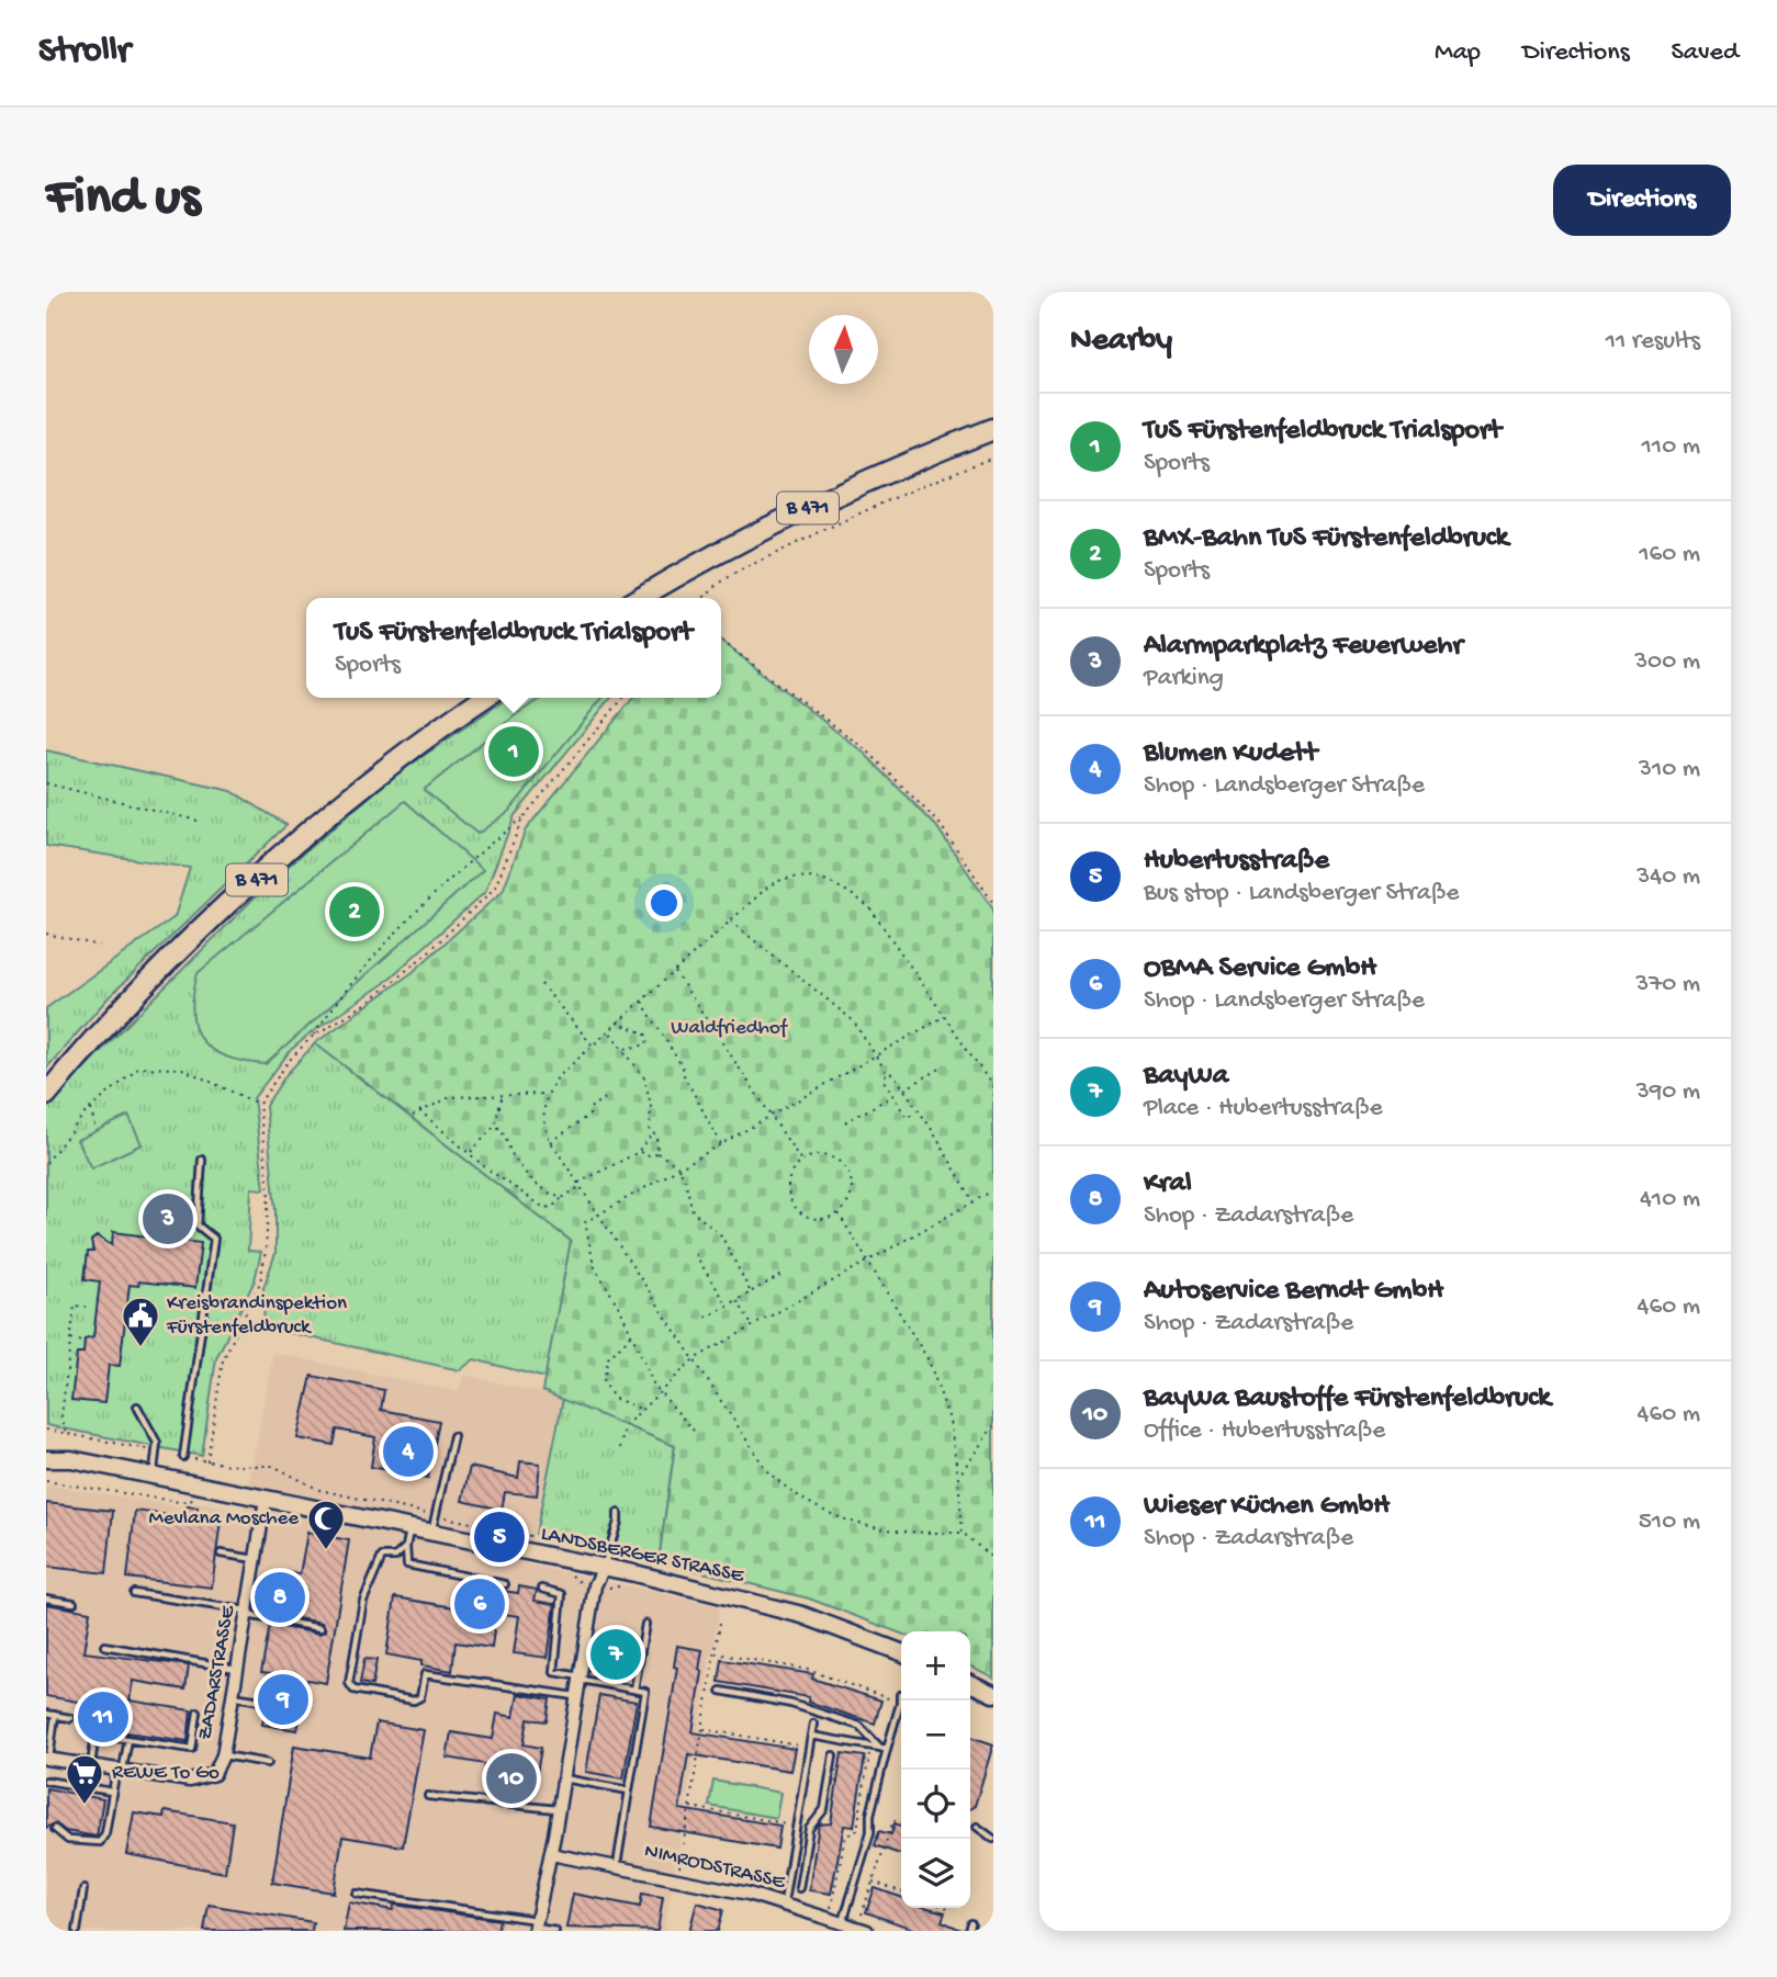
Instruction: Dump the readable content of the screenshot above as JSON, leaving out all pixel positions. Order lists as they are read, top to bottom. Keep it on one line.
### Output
{"streets":{"highway":["B 471"],"street":["LANDSBERGER STRASSE","ZADARSTRASSE","NIMRODSTRASSE"]},"crossings":[["LANDSBERGER STRASSE","ZADARSTRASSE"]],"parks":["Waldfriedhof"],"places":{"public building":["Kreisbrandinspektion Fürstenfeldbruck"],"mosque":["Mevlana Moschee"],"supermarket":["REWE To Go"]},"north":"top","page":{"header":"Strollr","nav":["Map","Directions","Saved"],"buttons":"Directions","title":"Find us","heading":["Nearby","11 results"],"list":[{"mark":"1","name":"TuS Fürstenfeldbruck Trialsport","note":"Sports","value":"110 m"},{"mark":"2","name":"BMX-Bahn TuS Fürstenfeldbruck","note":"Sports","value":"160 m"},{"mark":"3","name":"Alarmparkplatz Feuerwehr","note":"Parking","value":"300 m"},{"mark":"4","name":"Blumen Kudett","note":"Shop · Landsberger Straße","value":"310 m"},{"mark":"5","name":"Hubertusstraße","note":"Bus stop · Landsberger Straße","value":"340 m"},{"mark":"6","name":"OBMA Service GmbH","note":"Shop · Landsberger Straße","value":"370 m"},{"mark":"7","name":"BayWa","note":"Place · Hubertusstraße","value":"390 m"},{"mark":"8","name":"Kral","note":"Shop · Zadarstraße","value":"410 m"},{"mark":"9","name":"Autoservice Berndt GmbH","note":"Shop · Zadarstraße","value":"460 m"},{"mark":"10","name":"BayWa Baustoffe Fürstenfeldbruck","note":"Office · Hubertusstraße","value":"460 m"},{"mark":"11","name":"Wieser Küchen GmbH","note":"Shop · Zadarstraße","value":"510 m"}],"popup":["TuS Fürstenfeldbruck Trialsport","Sports"],"pins":["1","2","3","4","5","8","6","7","9","11","10"],"map_buttons":["+","−"]}}
